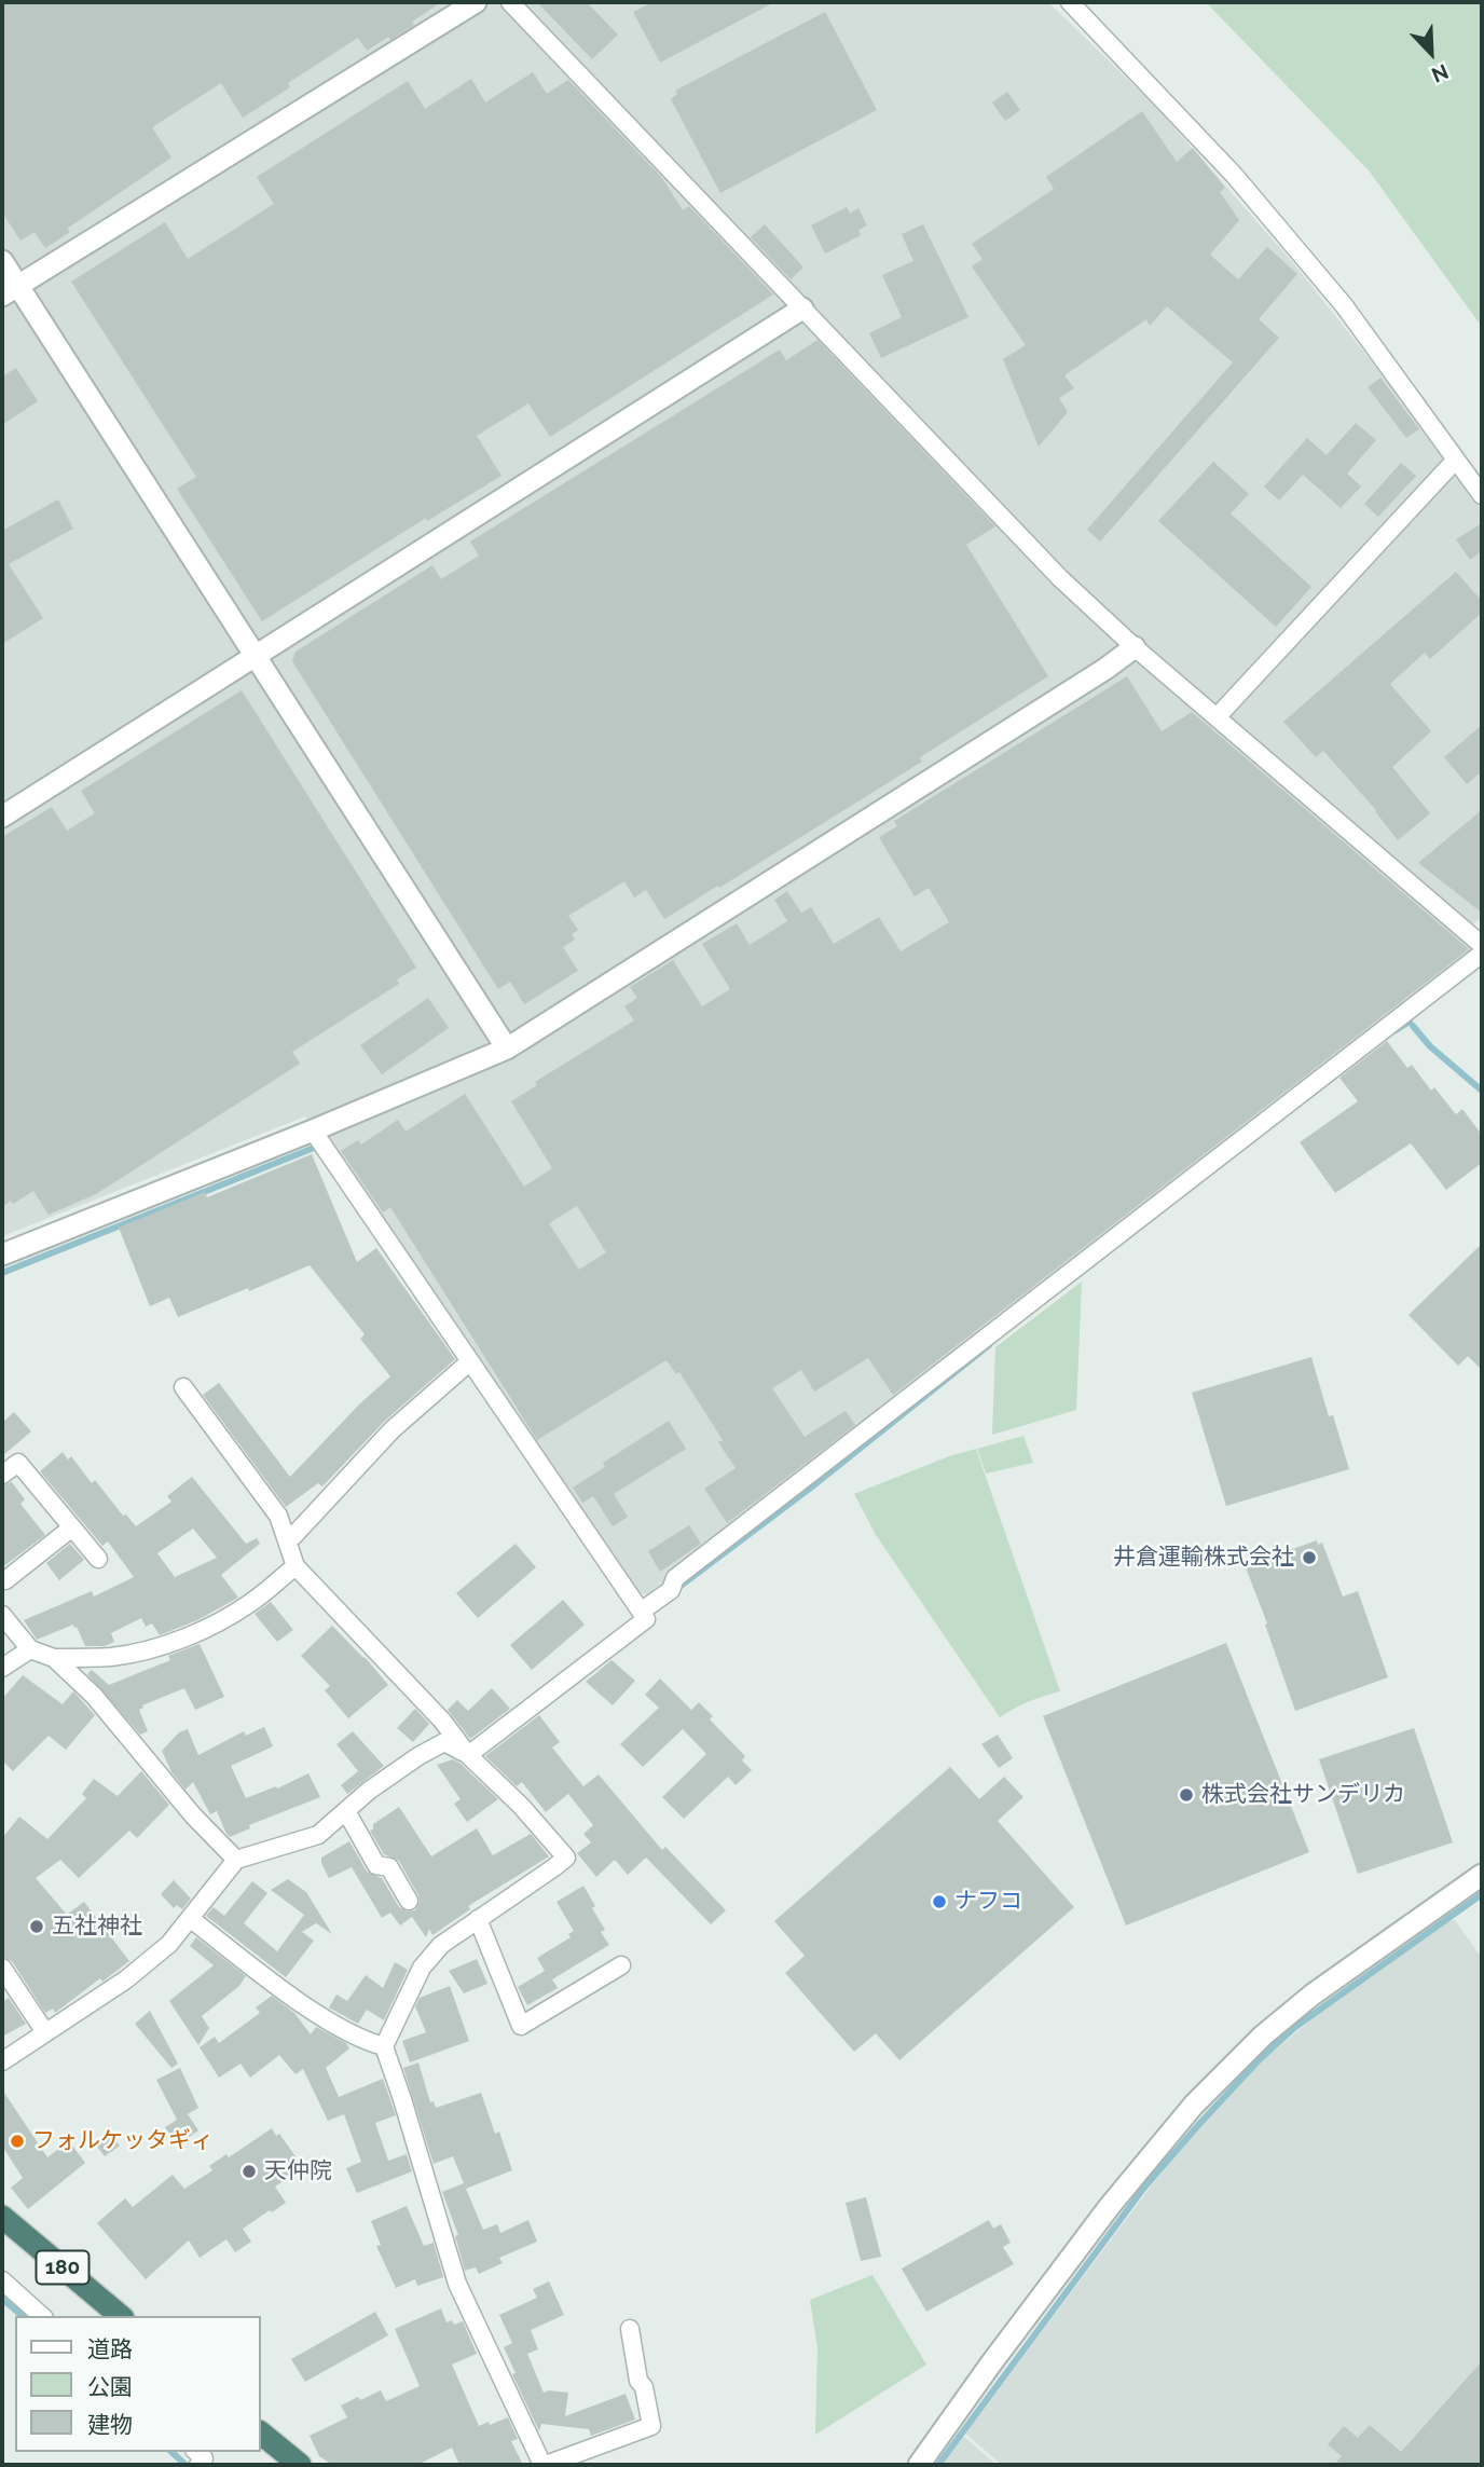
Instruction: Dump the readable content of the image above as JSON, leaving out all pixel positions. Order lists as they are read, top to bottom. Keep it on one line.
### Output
{"streets":{"highway":["180"]},"places":["井倉運輸株式会社","株式会社サンデリカ","ナフコ","五社神社","フォルケッタギィ","天仲院"],"legend":["道路","公園","建物"],"north":"bottom right"}
